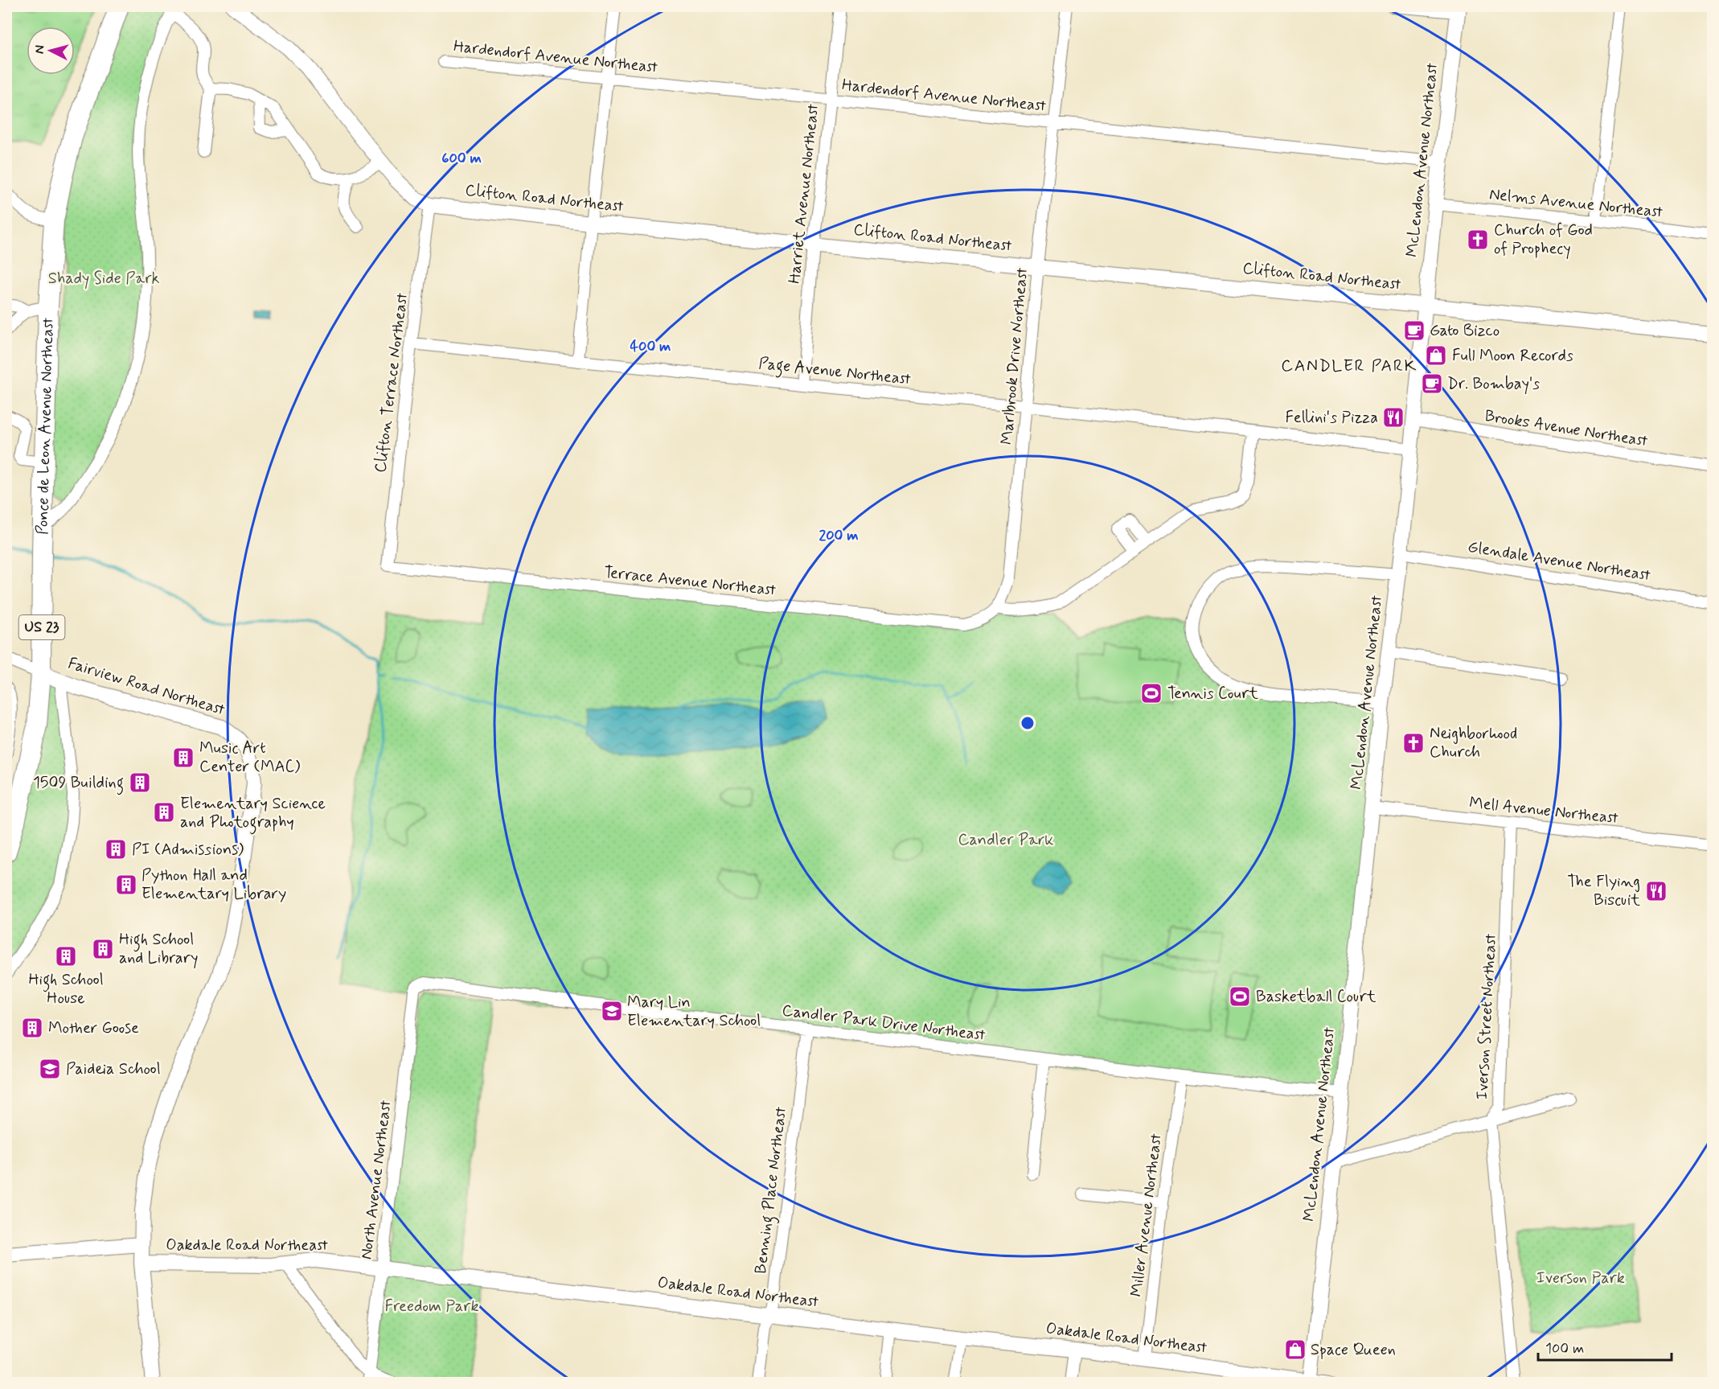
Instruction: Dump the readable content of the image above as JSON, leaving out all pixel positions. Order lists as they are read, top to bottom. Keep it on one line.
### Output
{"streets":{"highway":["Ponce de Leon Avenue Northeast","US 23"],"street":["Hardendorf Avenue Northeast","McLendon Avenue Northeast","Harriet Avenue Northeast","Clifton Road Northeast","Nelms Avenue Northeast","Marlbrook Drive Northeast","Page Avenue Northeast","Clifton Terrace Northeast","Brooks Avenue Northeast","Glendale Avenue Northeast","Terrace Avenue Northeast","Fairview Road Northeast","Mell Avenue Northeast","Iverson Street Northeast","Candler Park Drive Northeast","North Avenue Northeast","Benning Place Northeast","Miller Avenue Northeast","Oakdale Road Northeast"]},"crossings":[["Hardendorf Avenue Northeast","McLendon Avenue Northeast"],["Hardendorf Avenue Northeast","Harriet Avenue Northeast"],["Hardendorf Avenue Northeast","Marlbrook Drive Northeast"],["McLendon Avenue Northeast","Clifton Road Northeast"],["McLendon Avenue Northeast","Nelms Avenue Northeast"],["McLendon Avenue Northeast","Page Avenue Northeast"],["McLendon Avenue Northeast","Brooks Avenue Northeast"],["McLendon Avenue Northeast","Glendale Avenue Northeast"],["McLendon Avenue Northeast","Mell Avenue Northeast"],["McLendon Avenue Northeast","Candler Park Drive Northeast"],["McLendon Avenue Northeast","Oakdale Road Northeast"],["Harriet Avenue Northeast","Clifton Road Northeast"],["Harriet Avenue Northeast","Page Avenue Northeast"],["Clifton Road Northeast","Marlbrook Drive Northeast"],["Clifton Road Northeast","Clifton Terrace Northeast"],["Marlbrook Drive Northeast","Page Avenue Northeast"],["Marlbrook Drive Northeast","Terrace Avenue Northeast"],["Page Avenue Northeast","Clifton Terrace Northeast"],["Clifton Terrace Northeast","Terrace Avenue Northeast"],["Ponce de Leon Avenue Northeast","Fairview Road Northeast"],["Fairview Road Northeast","Oakdale Road Northeast"],["Mell Avenue Northeast","Iverson Street Northeast"],["Candler Park Drive Northeast","North Avenue Northeast"],["Candler Park Drive Northeast","Benning Place Northeast"],["Candler Park Drive Northeast","Miller Avenue Northeast"],["North Avenue Northeast","Oakdale Road Northeast"],["Benning Place Northeast","Oakdale Road Northeast"],["Miller Avenue Northeast","Oakdale Road Northeast"]],"districts":["CANDLER PARK"],"parks":["Shady Side Park","Candler Park","Iverson Park","Freedom Park"],"places":{"church":["Church of God of Prophecy","Neighborhood Church"],"cafe":["Gato Bizco","Dr. Bombay's"],"shop":["Full Moon Records","Space Queen"],"restaurant":["Fellini's Pizza","The Flying Biscuit"],"sports":["Tennis Court","Basketball Court"],"building":["Music Art Center (MAC)","1509 Building","Elementary Science and Photography","PI (Admissions)","Python Hall and Elementary Library","High School and Library","High School House","Mother Goose"],"school or university":["Mary Lin Elementary School","Paideia School"]},"scale_bar":"100 m","north":"left","rings":["600 m","400 m","200 m"]}
